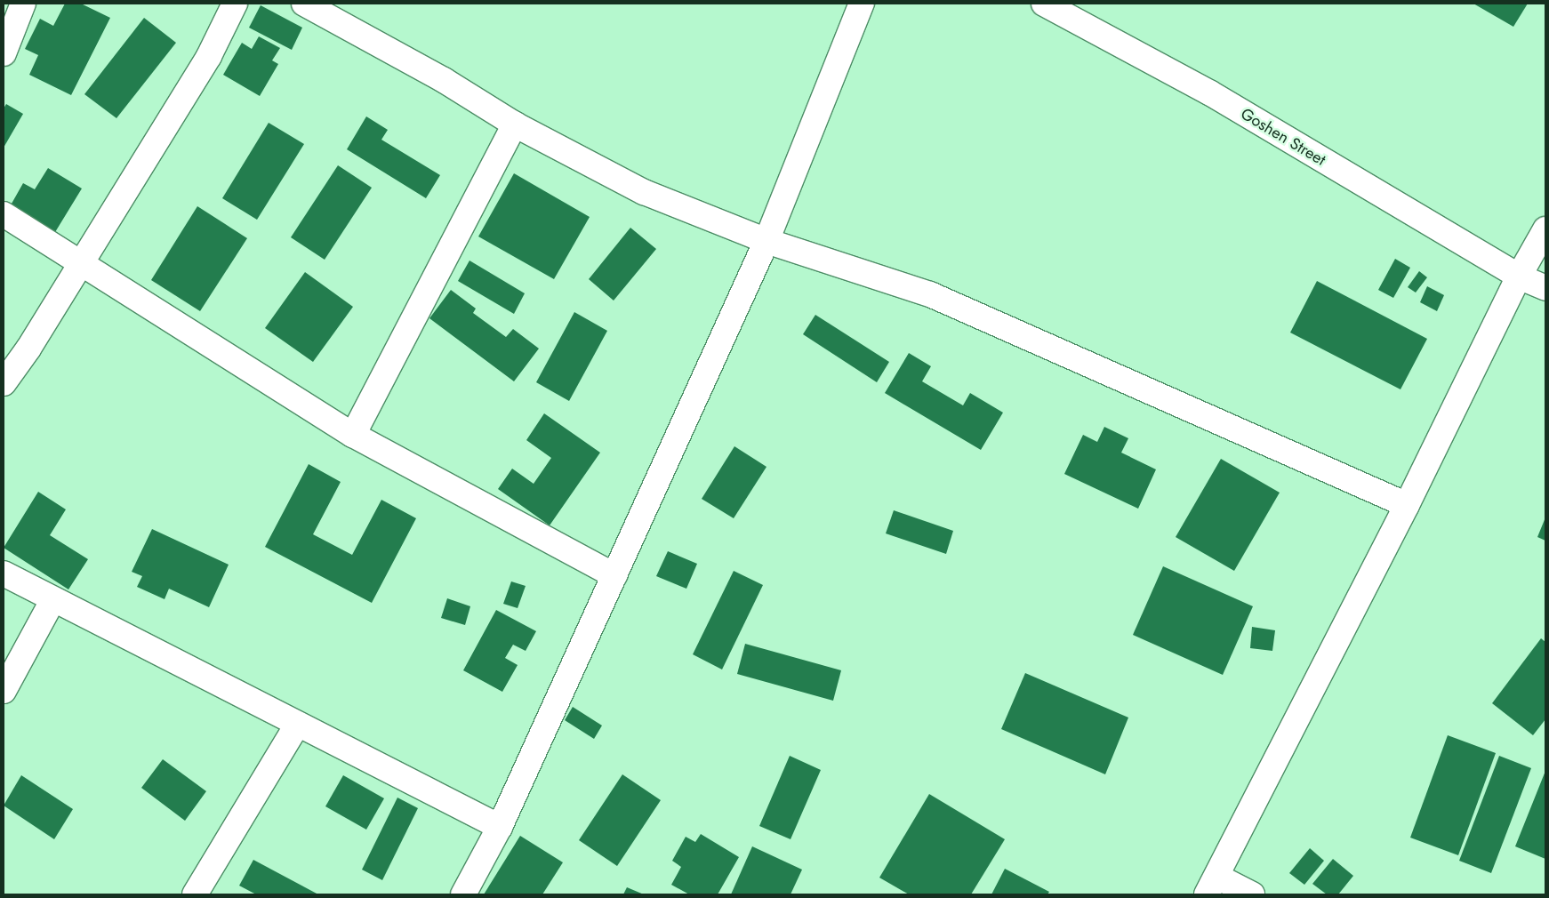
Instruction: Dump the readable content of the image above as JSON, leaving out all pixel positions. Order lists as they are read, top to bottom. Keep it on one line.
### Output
{"streets":{"street":["Goshen Street"]}}
